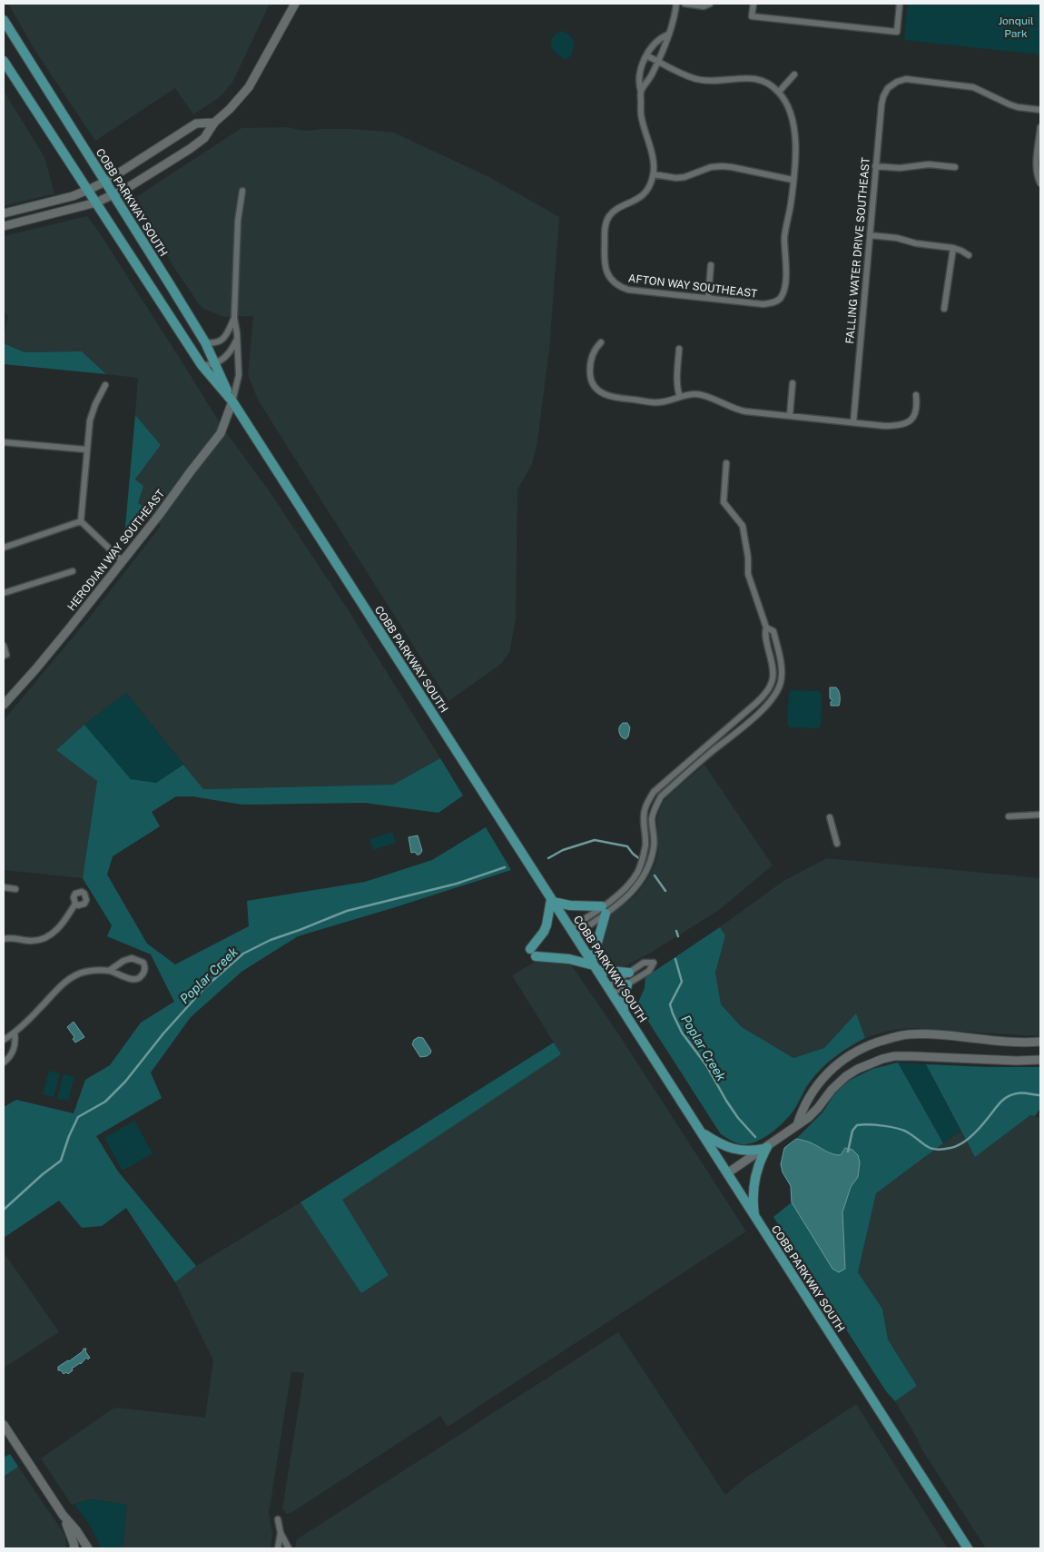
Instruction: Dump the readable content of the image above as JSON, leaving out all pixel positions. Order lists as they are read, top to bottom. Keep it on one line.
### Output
{"streets":{"main road":["COBB PARKWAY SOUTH"],"street":["FALLING WATER DRIVE SOUTHEAST","AFTON WAY SOUTHEAST","HERODIAN WAY SOUTHEAST"]},"crossings":[["COBB PARKWAY SOUTH","HERODIAN WAY SOUTHEAST"]],"water":["Poplar Creek"],"parks":["Jonquil Park"]}
